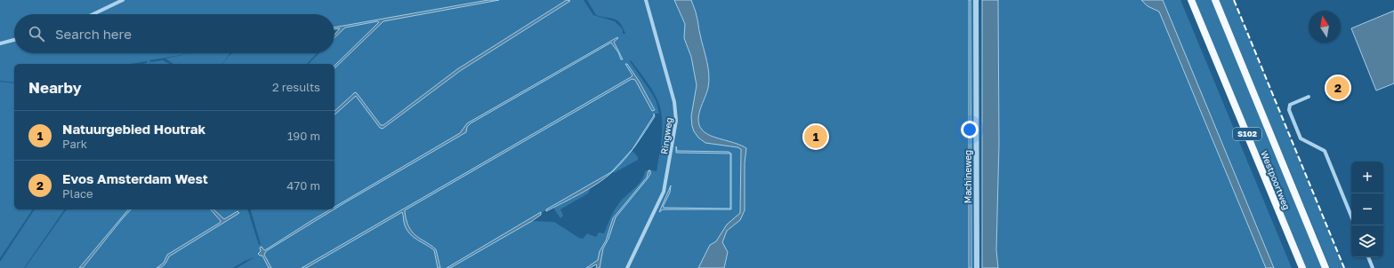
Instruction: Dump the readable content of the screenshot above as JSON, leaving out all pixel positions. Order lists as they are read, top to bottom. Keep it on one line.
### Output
{"streets":{"main road":["S102","Westpoortweg"],"street":["Ringweg","Machineweg"]},"north":"top","page":{"search":"Search here","heading":["Nearby","2 results"],"pins":["2","1"],"list":[{"mark":"1","name":"Natuurgebied Houtrak","note":"Park","value":"190 m"},{"mark":"2","name":"Evos Amsterdam West","note":"Place","value":"470 m"}],"map_buttons":["+","−"]}}
